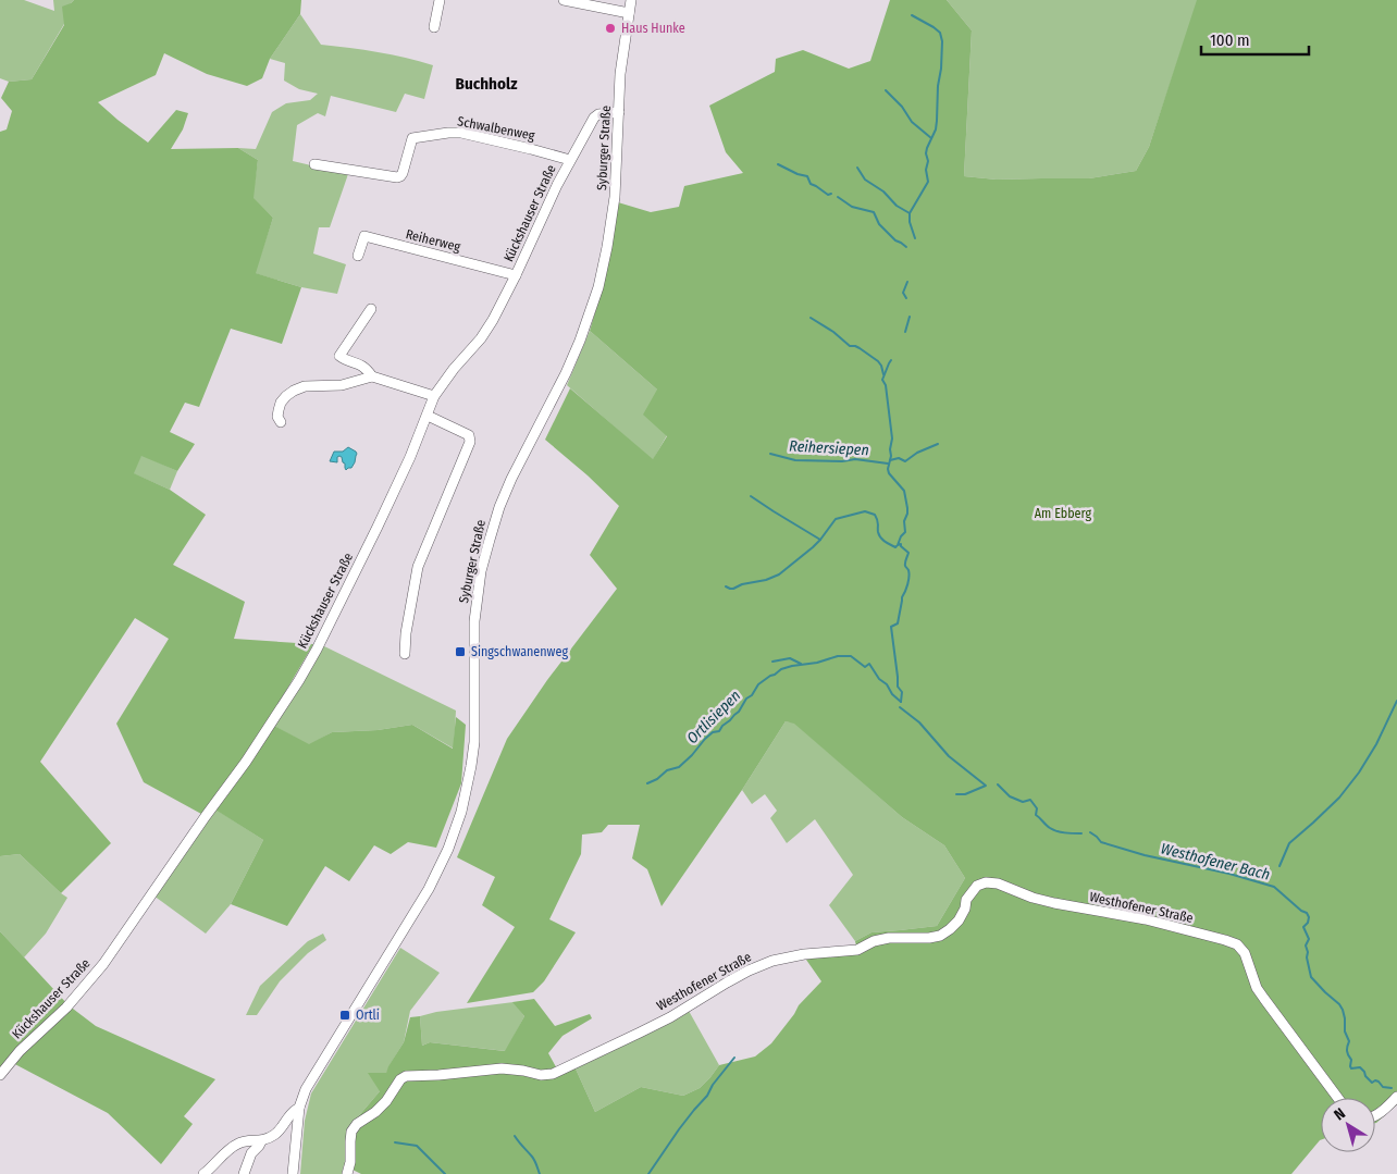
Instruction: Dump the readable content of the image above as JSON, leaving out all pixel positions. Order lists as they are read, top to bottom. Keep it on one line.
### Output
{"streets":{"street":["Schwalbenweg","Syburger Straße","Kückshauser Straße","Reiherweg","Westhofener Straße"]},"crossings":[["Schwalbenweg","Kückshauser Straße"],["Syburger Straße","Kückshauser Straße"],["Kückshauser Straße","Reiherweg"]],"districts":["Buchholz"],"water":["Reihersiepen","Ortlisiepen","Westhofener Bach"],"parks":["Am Ebberg"],"places":{"other":["Haus Hunke"],"transit":["Singschwanenweg","Ortli"]},"scale_bar":"100 m","north":"top left"}
